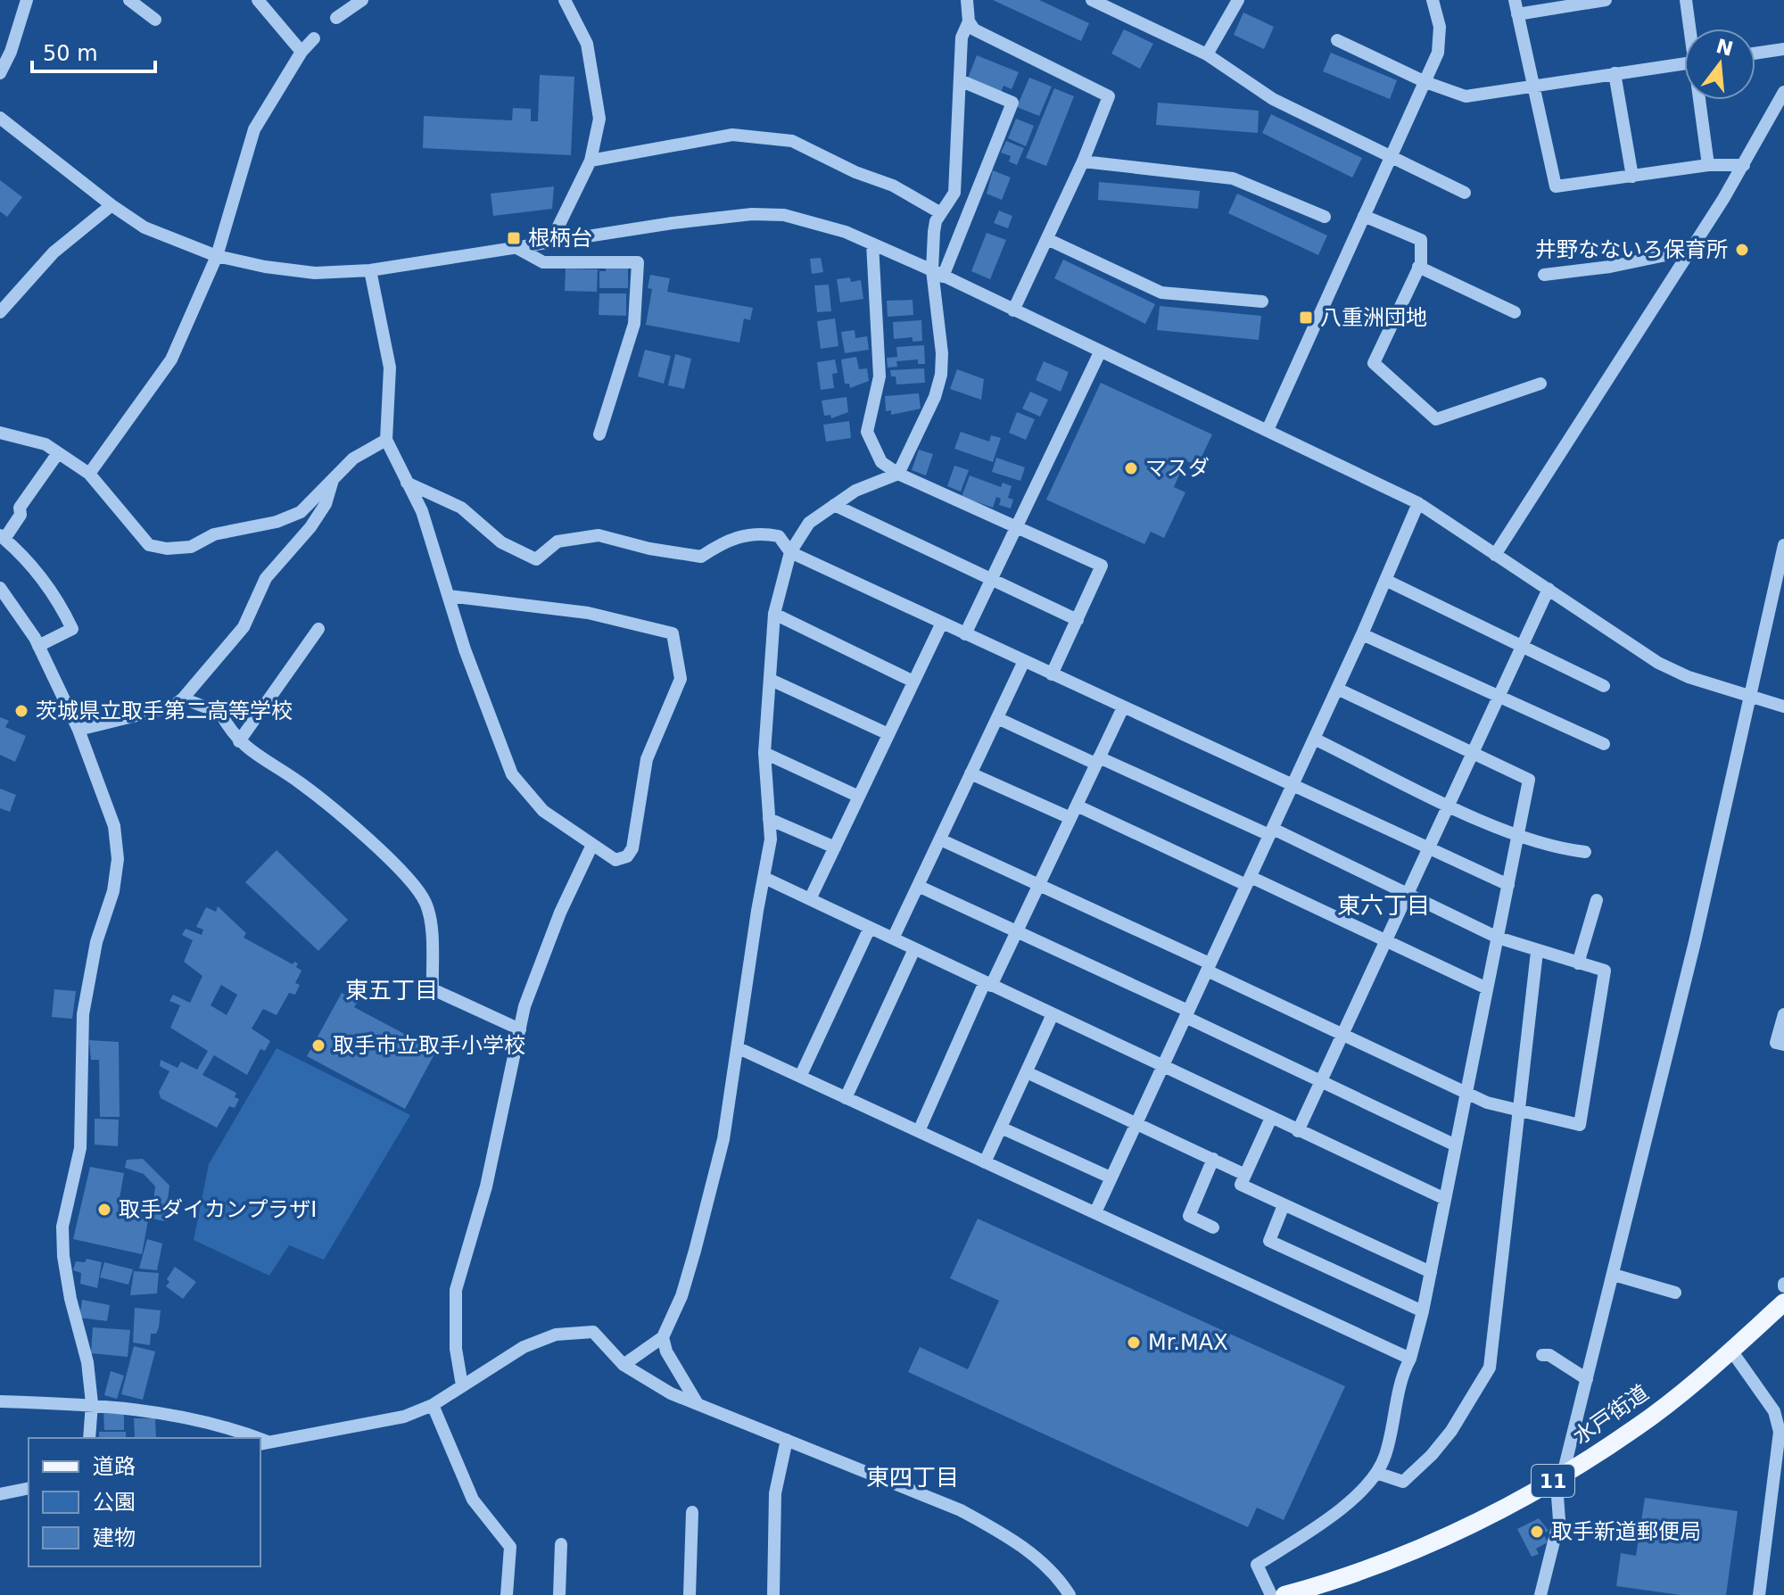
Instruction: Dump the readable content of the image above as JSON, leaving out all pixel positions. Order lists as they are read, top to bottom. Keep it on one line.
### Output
{"streets":{"main road":["水戸街道","11"]},"districts":["東六丁目","東五丁目","東四丁目"],"places":{"transit":["根柄台","八重洲団地"],"other":["井野なないろ保育所","マスダ","茨城県立取手第二高等学校","取手市立取手小学校","取手ダイカンプラザI","Mr.MAX","取手新道郵便局"]},"legend":["道路","公園","建物"],"scale_bar":"50 m","north":"top"}
